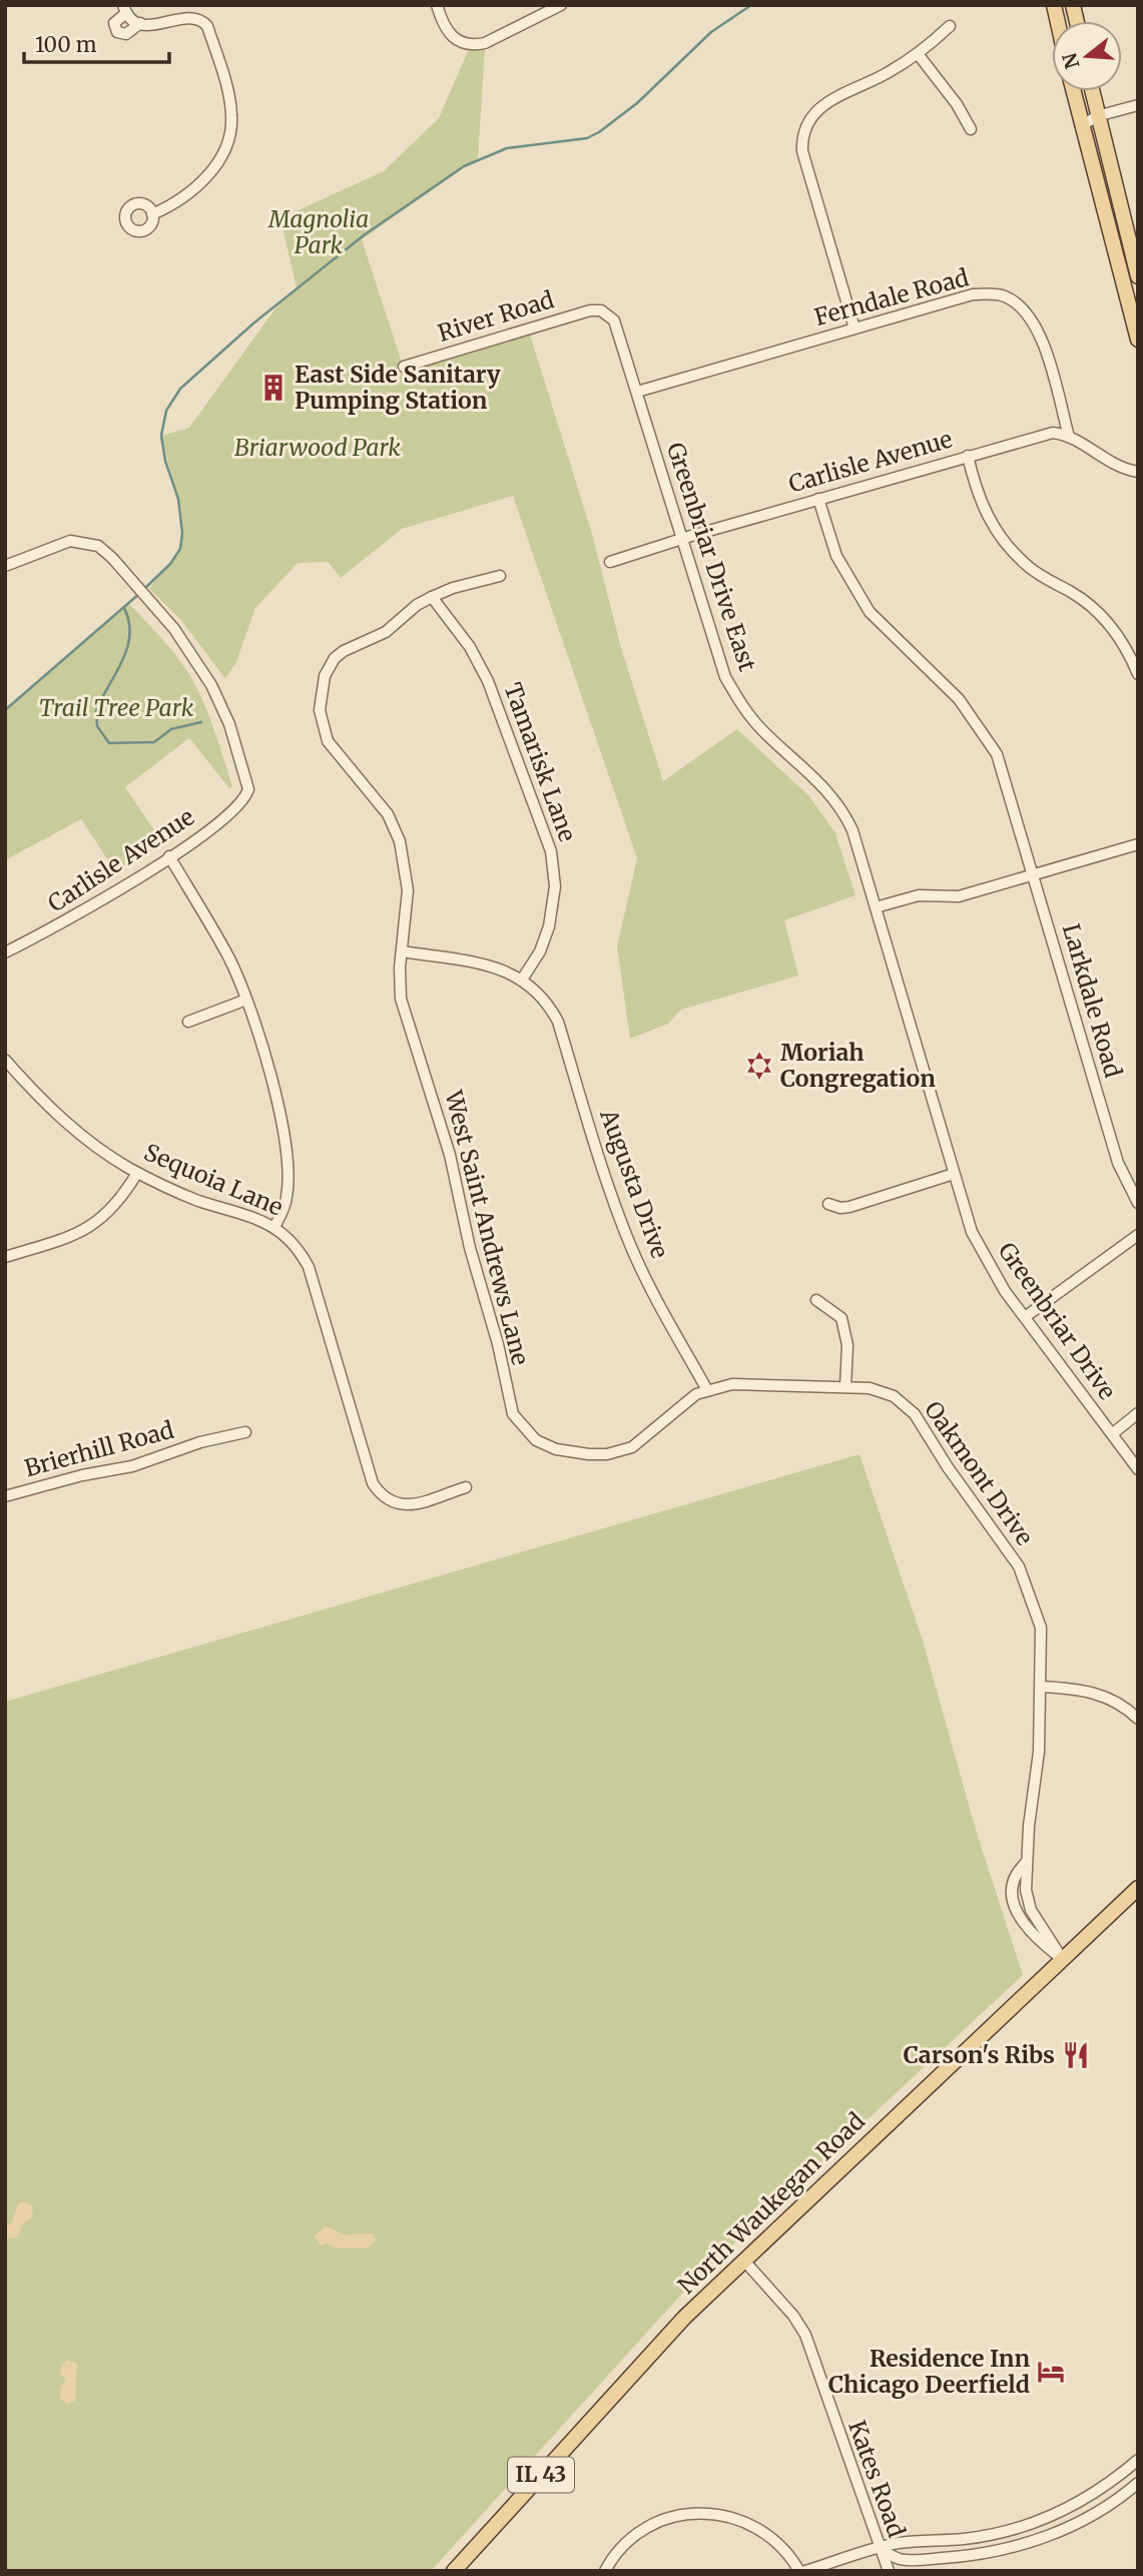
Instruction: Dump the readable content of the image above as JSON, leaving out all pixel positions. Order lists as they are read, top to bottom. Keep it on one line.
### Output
{"streets":{"main road":["North Waukegan Road","IL 43"],"street":["Ferndale Road","River Road","Carlisle Avenue","Greenbriar Drive East","Tamarisk Lane","Larkdale Road","Sequoia Lane","Augusta Drive","West Saint Andrews Lane","Greenbriar Drive","Brierhill Road","Oakmont Drive","Kates Road"]},"crossings":[["Ferndale Road","Carlisle Avenue"],["Ferndale Road","Greenbriar Drive East"],["River Road","Greenbriar Drive East"],["Carlisle Avenue","Greenbriar Drive East"],["Carlisle Avenue","Larkdale Road"],["Greenbriar Drive East","Greenbriar Drive"],["Tamarisk Lane","Augusta Drive"],["Tamarisk Lane","West Saint Andrews Lane"],["Augusta Drive","Oakmont Drive"],["West Saint Andrews Lane","Oakmont Drive"],["Oakmont Drive","North Waukegan Road"],["North Waukegan Road","Kates Road"]],"parks":["Magnolia Park","Briarwood Park","Trail Tree Park"],"places":{"building":["East Side Sanitary Pumping Station"],"synagogue":["Moriah Congregation"],"restaurant":["Carson's Ribs"],"hotel":["Residence Inn Chicago Deerfield"]},"scale_bar":"100 m","north":"left"}
